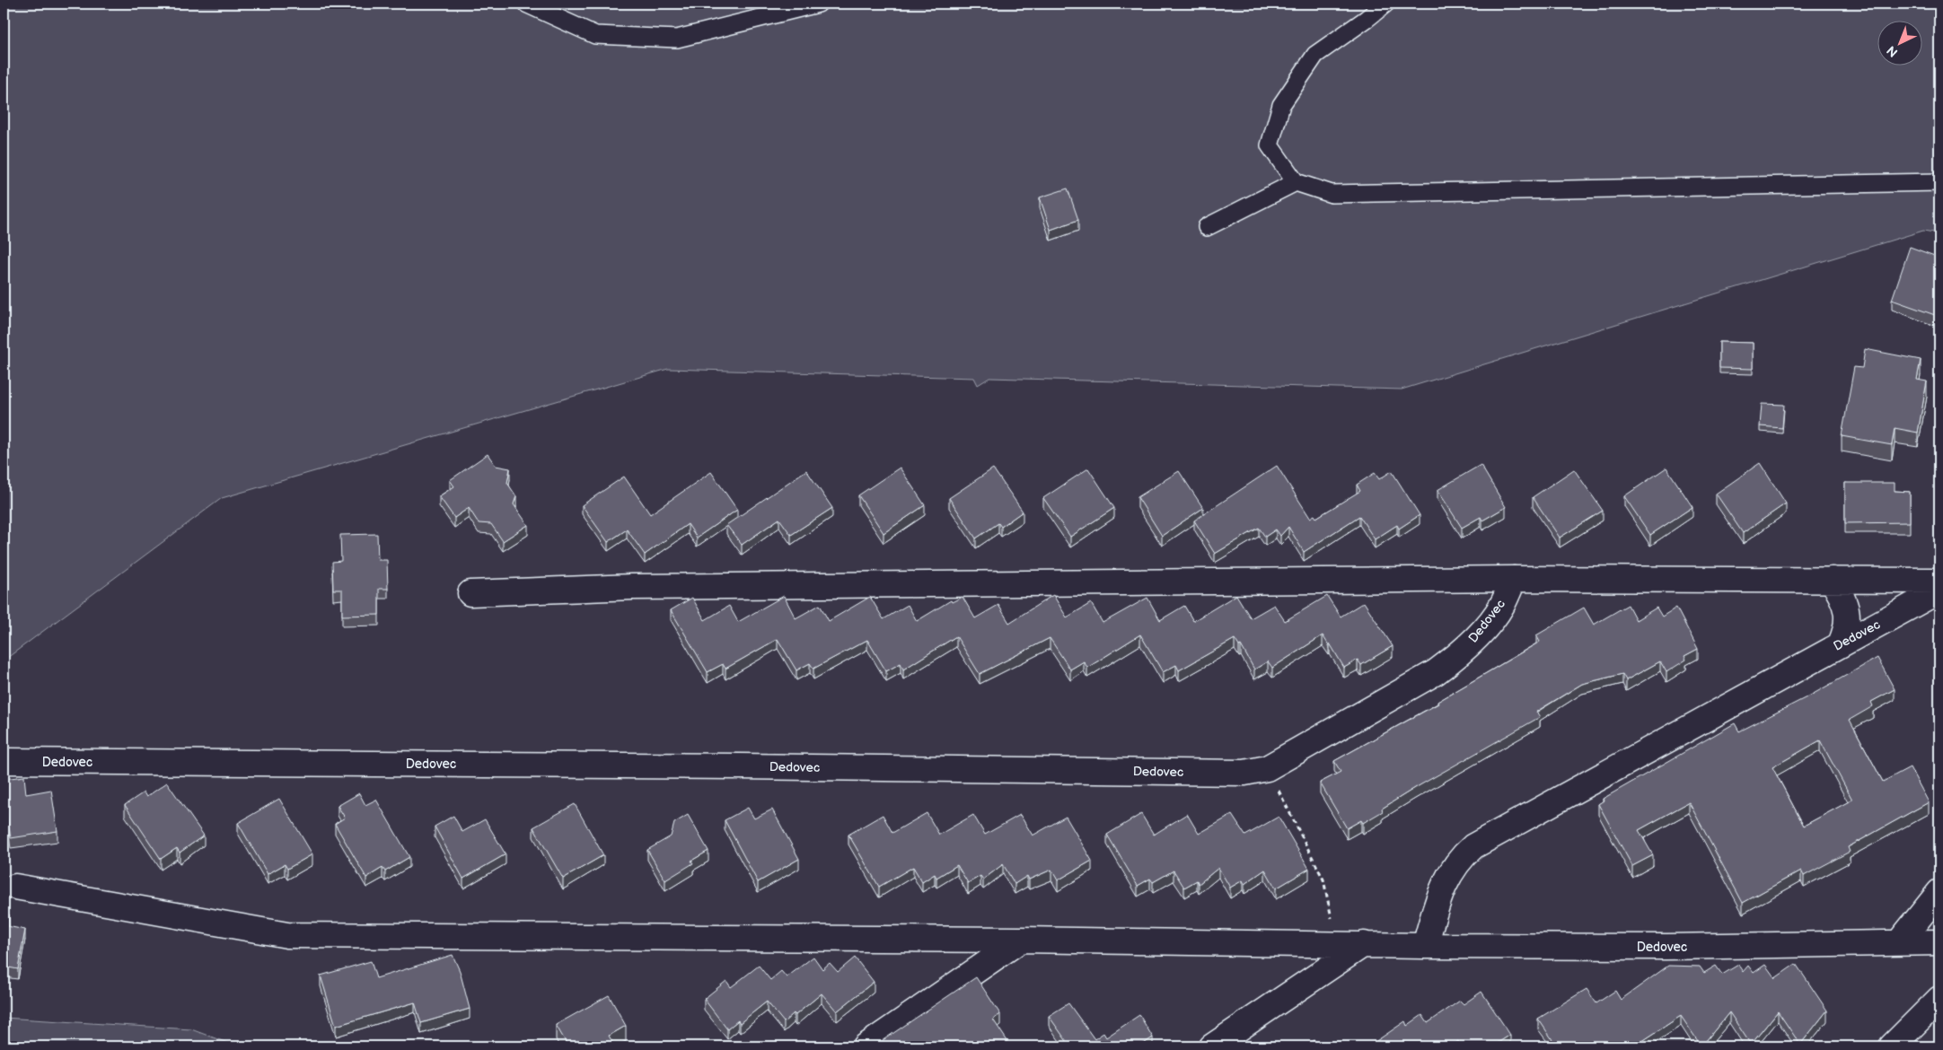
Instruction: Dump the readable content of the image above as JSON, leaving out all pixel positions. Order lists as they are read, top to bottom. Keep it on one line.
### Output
{"streets":{"street":["Dedovec"]},"north":"bottom left"}
